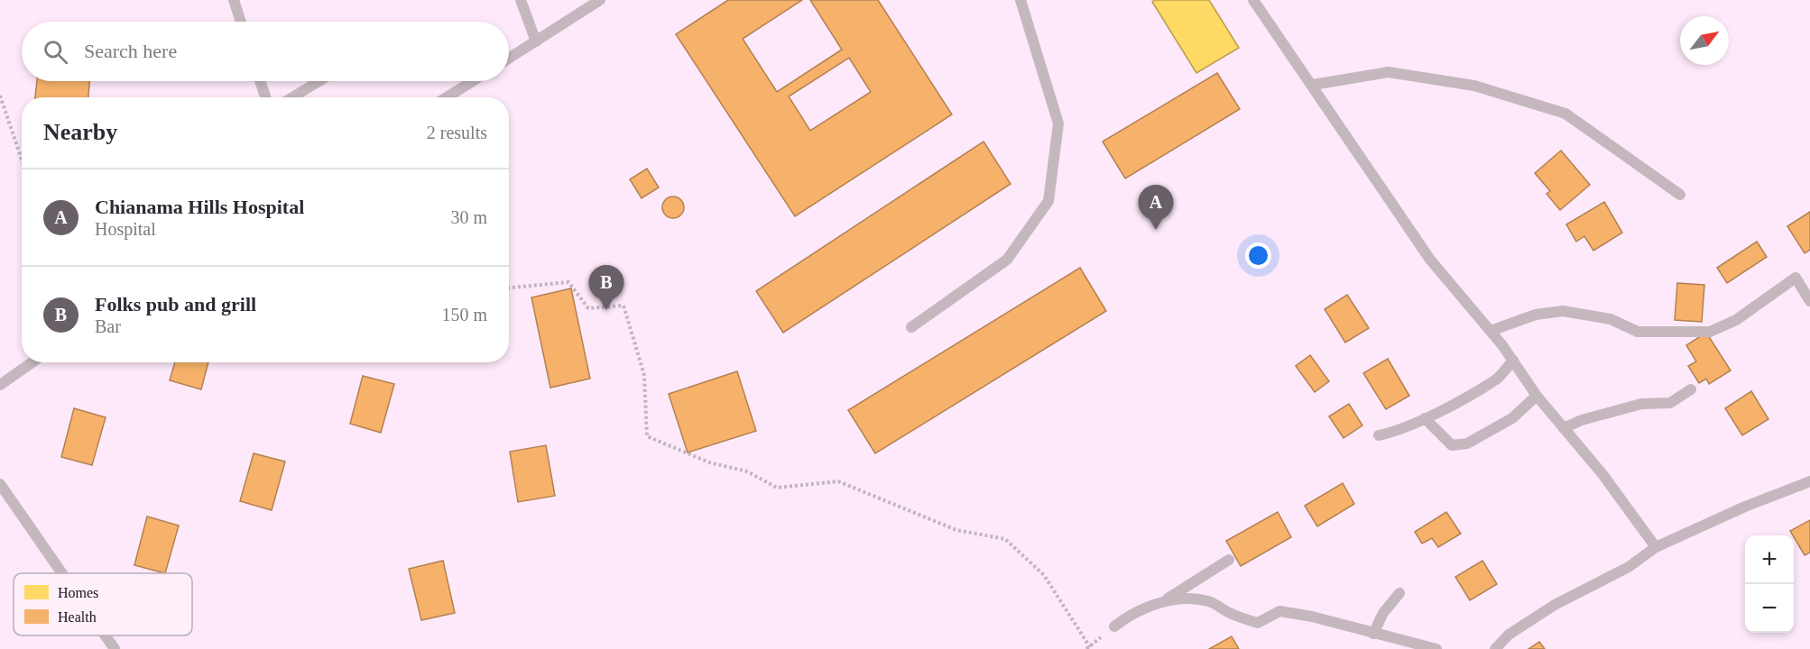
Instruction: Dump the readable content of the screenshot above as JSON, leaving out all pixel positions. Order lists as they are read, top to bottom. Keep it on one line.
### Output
{"legend":["Homes","Health"],"north":"top right","page":{"search":"Search here","heading":["Nearby","2 results"],"list":[{"mark":"A","name":"Chianama Hills Hospital","note":"Hospital","value":"30 m"},{"mark":"B","name":"Folks pub and grill","note":"Bar","value":"150 m"}],"pins":["A","B"],"map_buttons":["+","−"]}}
